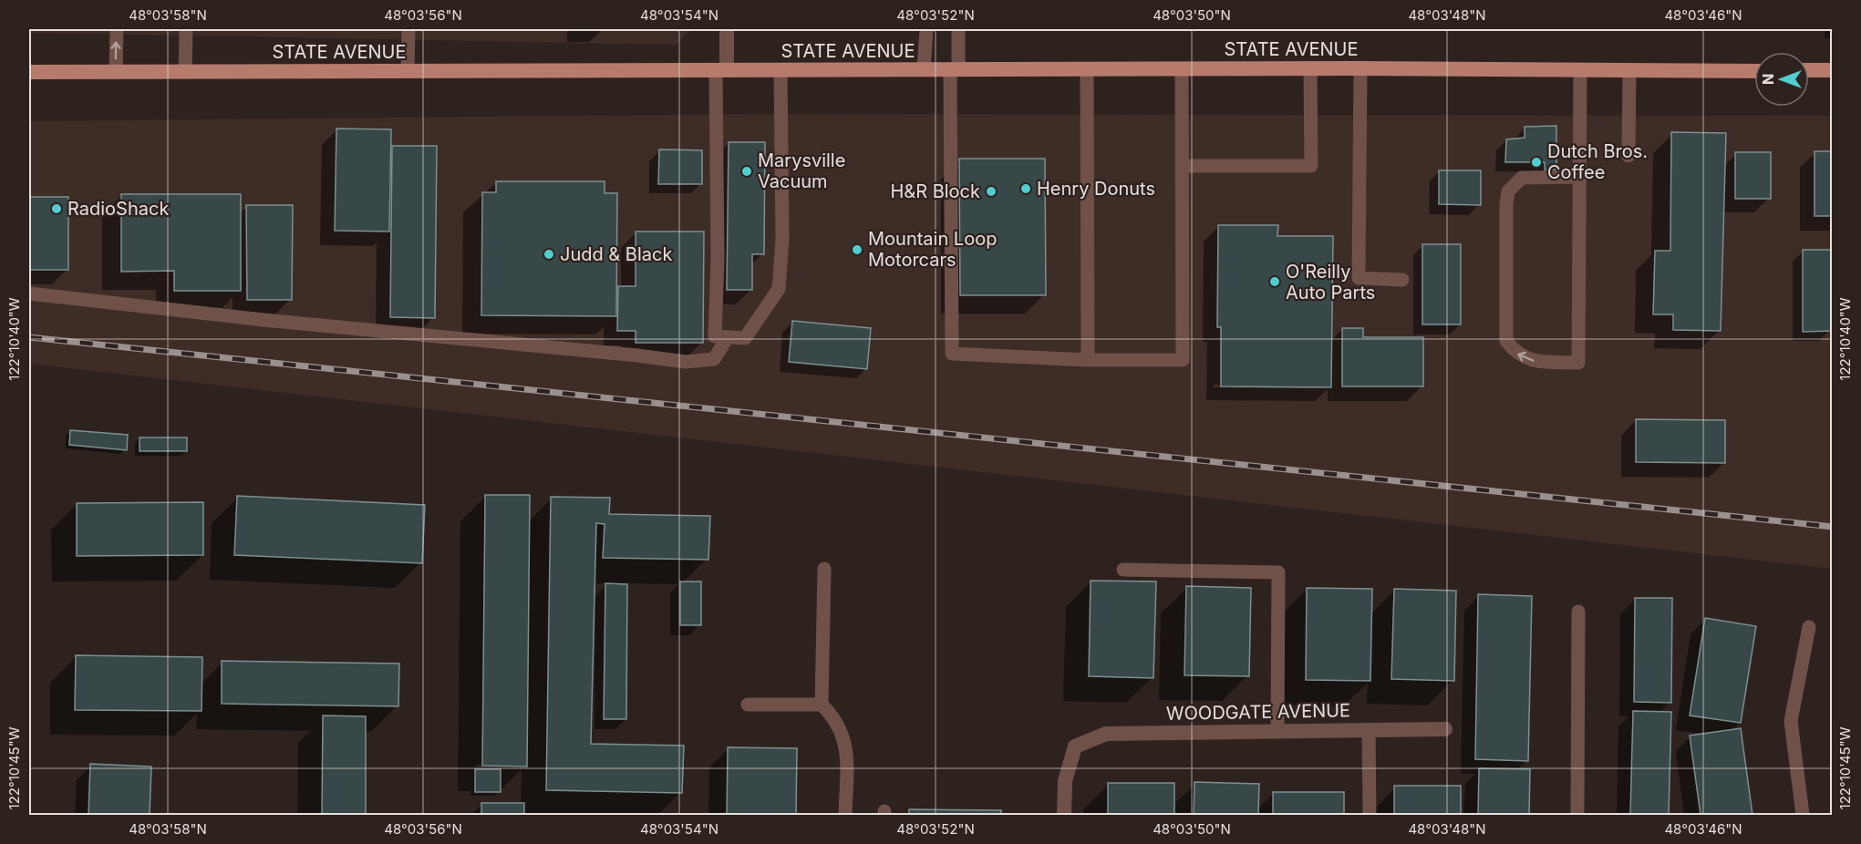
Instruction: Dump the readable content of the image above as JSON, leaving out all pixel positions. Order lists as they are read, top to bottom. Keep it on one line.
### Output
{"streets":{"main road":["STATE AVENUE"],"street":["WOODGATE AVENUE"]},"places":["Dutch Bros. Coffee","Marysville Vacuum","Henry Donuts","H&R Block","RadioShack","Mountain Loop Motorcars","Judd & Black","O'Reilly Auto Parts"],"north":"left","coordinates":["48°03'58\"N","48°03'56\"N","48°03'54\"N","48°03'52\"N","48°03'50\"N","48°03'48\"N","48°03'46\"N","122°10'40\"W","122°10'45\"W"]}
